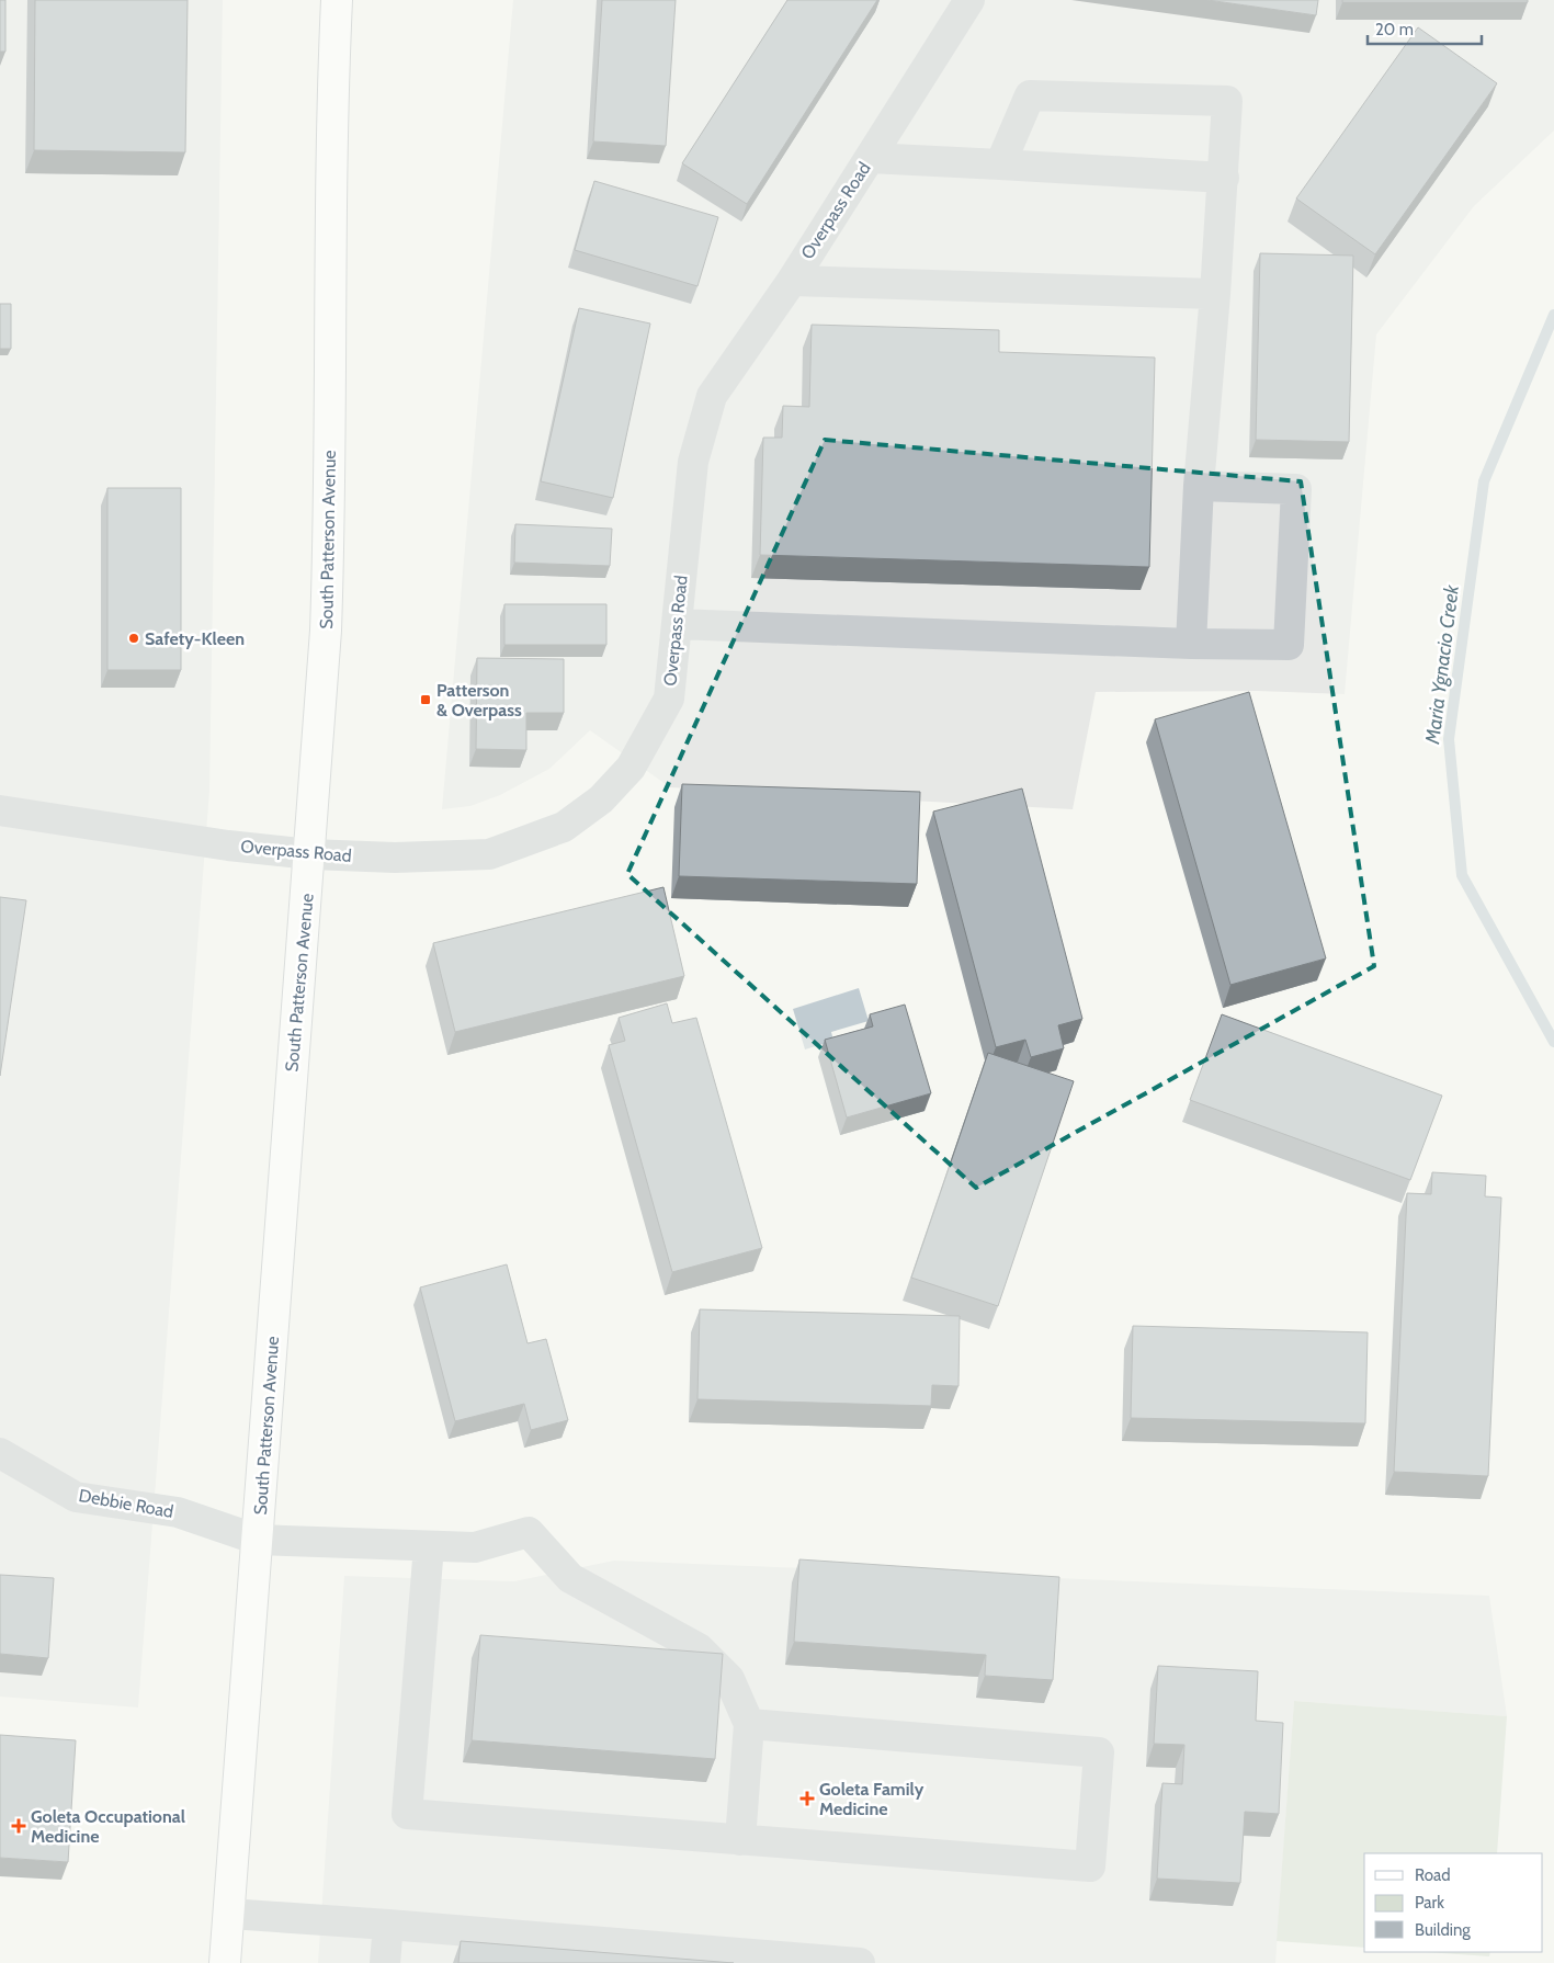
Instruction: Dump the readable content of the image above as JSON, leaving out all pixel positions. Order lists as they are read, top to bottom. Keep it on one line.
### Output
{"streets":{"main road":["South Patterson Avenue"],"street":["Overpass Road","Debbie Road"]},"crossings":[["Overpass Road","South Patterson Avenue"],["South Patterson Avenue","Debbie Road"]],"water":["Maria Ygnacio Creek"],"places":{"other":["Safety-Kleen"],"transit":["Patterson & Overpass"],"health":["Goleta Family Medicine","Goleta Occupational Medicine"]},"legend":["Road","Park","Building"],"scale_bar":"20 m"}
